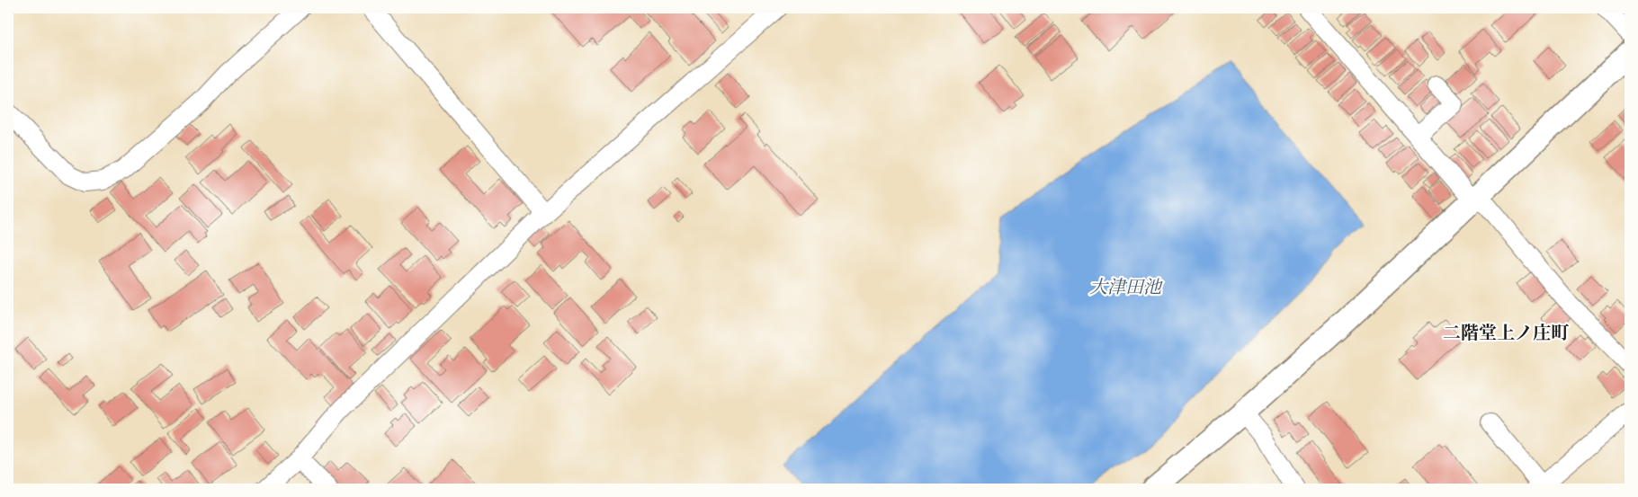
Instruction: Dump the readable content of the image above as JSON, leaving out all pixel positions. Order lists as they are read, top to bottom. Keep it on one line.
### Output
{"districts":["二階堂上ノ庄町"],"water":["大津田池"]}
